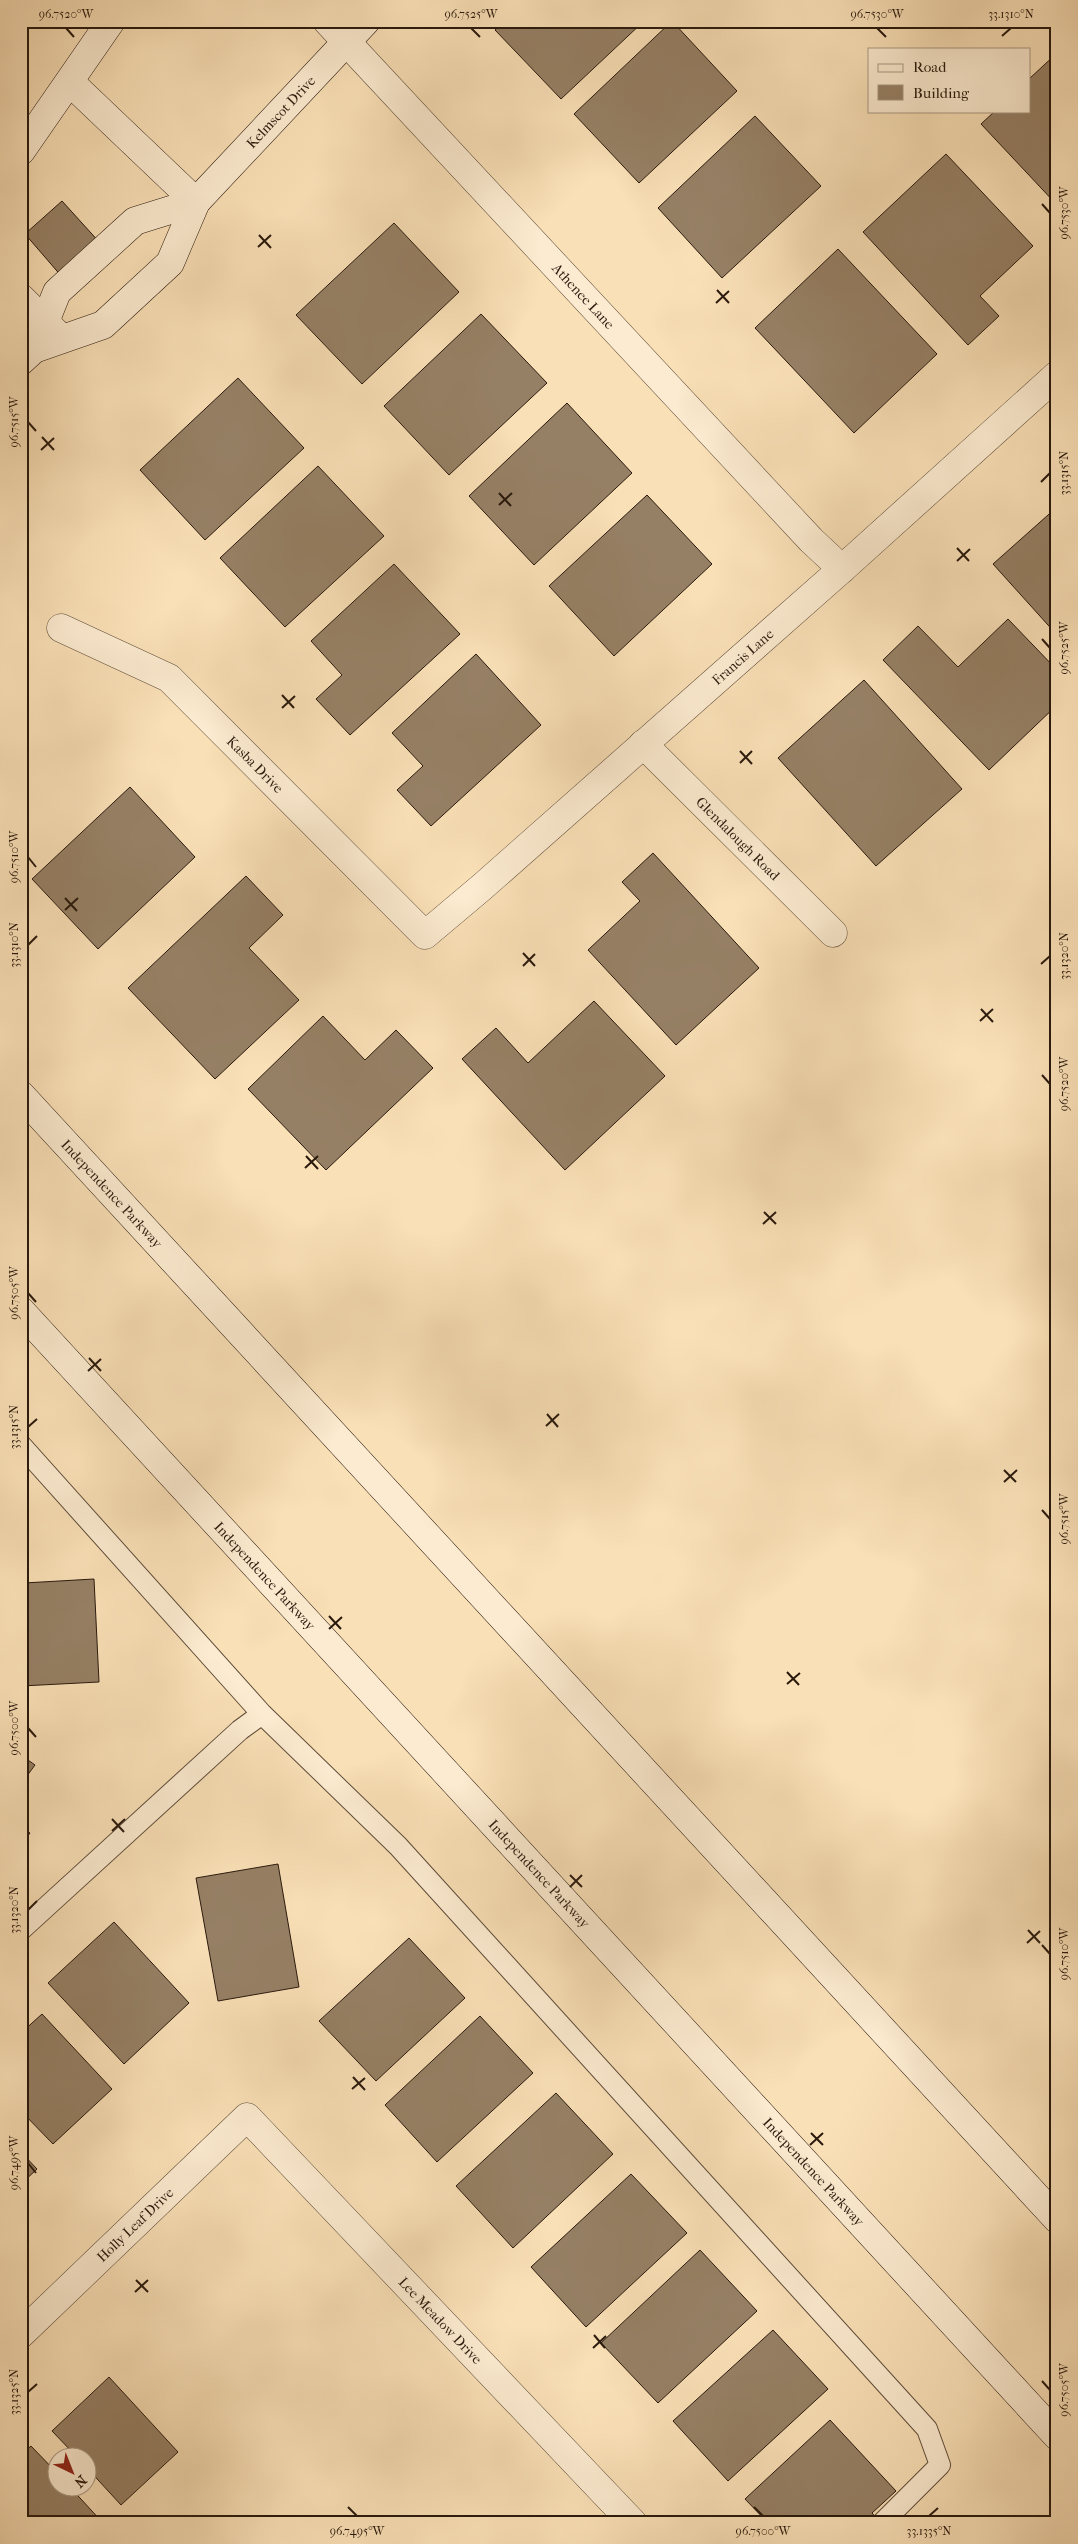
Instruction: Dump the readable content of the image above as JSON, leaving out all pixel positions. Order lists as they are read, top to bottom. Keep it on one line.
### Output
{"streets":{"street":["Kelmscot Drive","Athenee Lane","Francis Lane","Kasba Drive","Glendalough Road","Independence Parkway","Holly Leaf Drive","Lee Meadow Drive"]},"crossings":[["Kelmscot Drive","Athenee Lane"],["Athenee Lane","Francis Lane"],["Francis Lane","Kasba Drive"],["Francis Lane","Glendalough Road"],["Holly Leaf Drive","Lee Meadow Drive"]],"legend":["Road","Building"],"north":"bottom right","coordinates":["96.7520°W","96.7525°W","96.7530°W","33.1310°N","96.7515°W","33.1315°N","96.7510°W","33.1320°N","96.7505°W","96.7500°W","96.7495°W","33.1325°N","33.1335°N"]}
